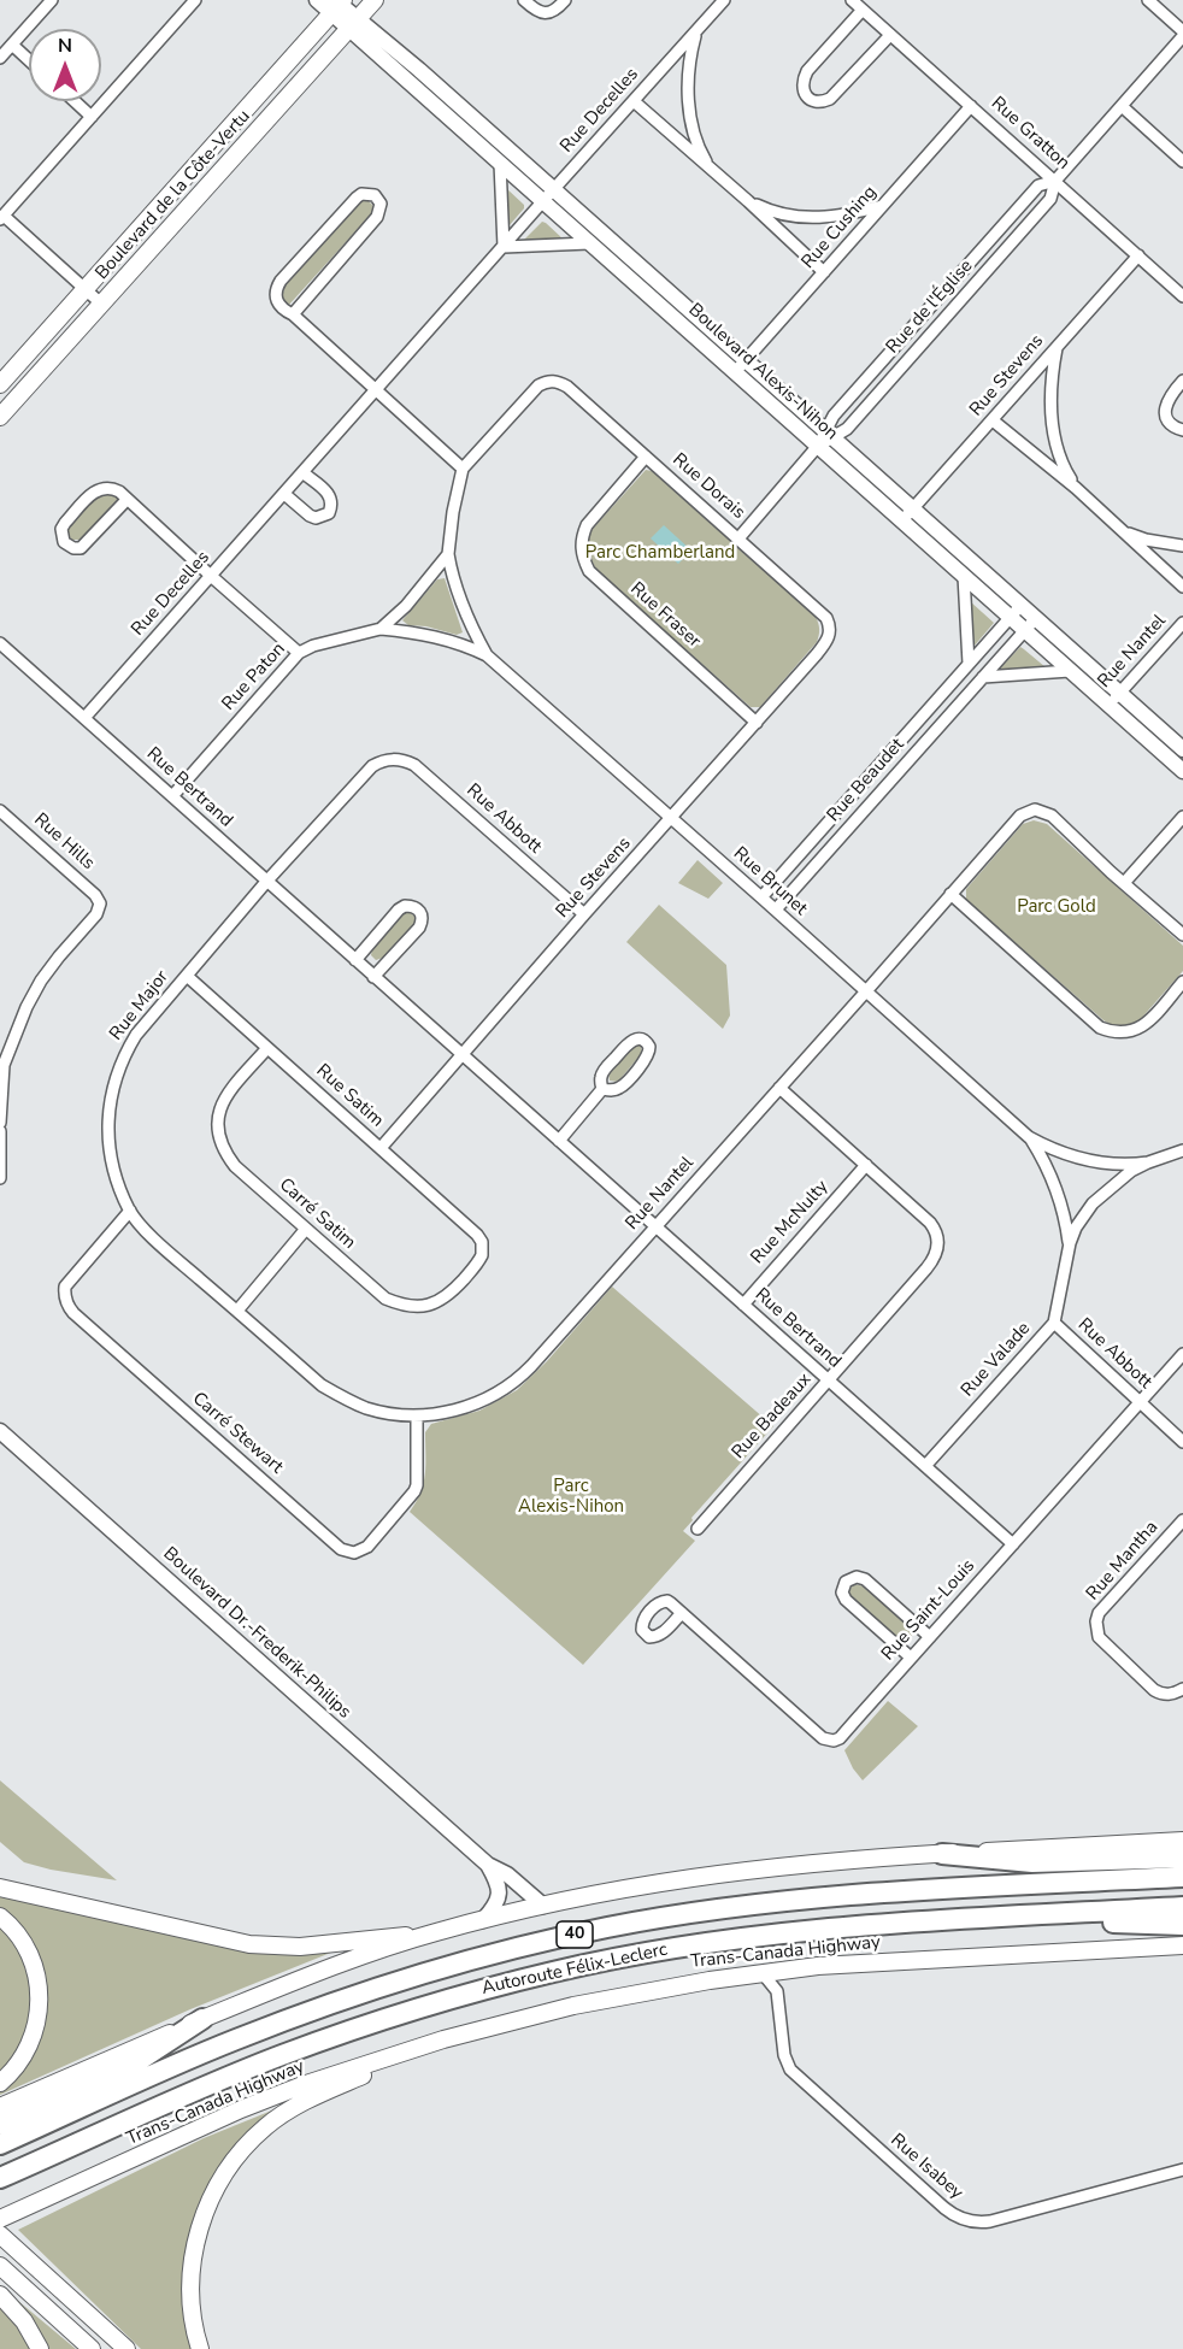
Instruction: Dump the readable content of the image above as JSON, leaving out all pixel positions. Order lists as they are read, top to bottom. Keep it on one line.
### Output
{"streets":{"highway":["40","Autoroute Félix-Leclerc"],"main road":["Boulevard de la Côte-Vertu","Trans-Canada Highway"],"street":["Rue Decelles","Rue Gratton","Rue Cushing","Rue de l'Église","Boulevard Alexis-Nihon","Rue Stevens","Rue Dorais","Rue Fraser","Rue Nantel","Rue Paton","Rue Beaudet","Rue Bertrand","Rue Abbott","Rue Hills","Rue Brunet","Rue Major","Rue Satim","Carré Satim","Rue McNulty","Rue Valade","Rue Badeaux","Carré Stewart","Rue Mantha","Rue Saint-Louis","Boulevard Dr.-Frederik-Philips","Rue Isabey"]},"crossings":[["Rue Decelles","Boulevard Alexis-Nihon"],["Rue Decelles","Rue Bertrand"],["Rue Gratton","Rue Cushing"],["Rue Gratton","Rue de l'Église"],["Rue Gratton","Rue Stevens"],["Boulevard de la Côte-Vertu","Boulevard Alexis-Nihon"],["Rue Cushing","Boulevard Alexis-Nihon"],["Rue de l'Église","Boulevard Alexis-Nihon"],["Rue de l'Église","Rue Dorais"],["Boulevard Alexis-Nihon","Rue Stevens"],["Boulevard Alexis-Nihon","Rue Nantel"],["Boulevard Alexis-Nihon","Rue Beaudet"],["Rue Stevens","Rue Dorais"],["Rue Stevens","Rue Fraser"],["Rue Stevens","Rue Bertrand"],["Rue Stevens","Rue Abbott"],["Rue Stevens","Rue Brunet"],["Rue Stevens","Rue Satim"],["Rue Dorais","Rue Fraser"],["Rue Nantel","Rue Bertrand"],["Rue Nantel","Rue Brunet"],["Rue Nantel","Rue Major"],["Rue Nantel","Carré Stewart"],["Rue Paton","Rue Bertrand"],["Rue Paton","Rue Brunet"],["Rue Beaudet","Rue Brunet"],["Rue Bertrand","Rue Major"],["Rue Bertrand","Rue McNulty"],["Rue Bertrand","Rue Valade"],["Rue Bertrand","Rue Badeaux"],["Rue Bertrand","Rue Saint-Louis"],["Rue Abbott","Rue Major"],["Rue Abbott","Rue Valade"],["Rue Abbott","Rue Saint-Louis"],["Rue Brunet","Rue Valade"],["Rue Major","Rue Satim"],["Rue Major","Carré Stewart"],["Rue Satim","Carré Satim"],["Rue McNulty","Rue Badeaux"]],"parks":["Parc Chamberland","Parc Gold","Parc Alexis-Nihon"],"north":"top"}
